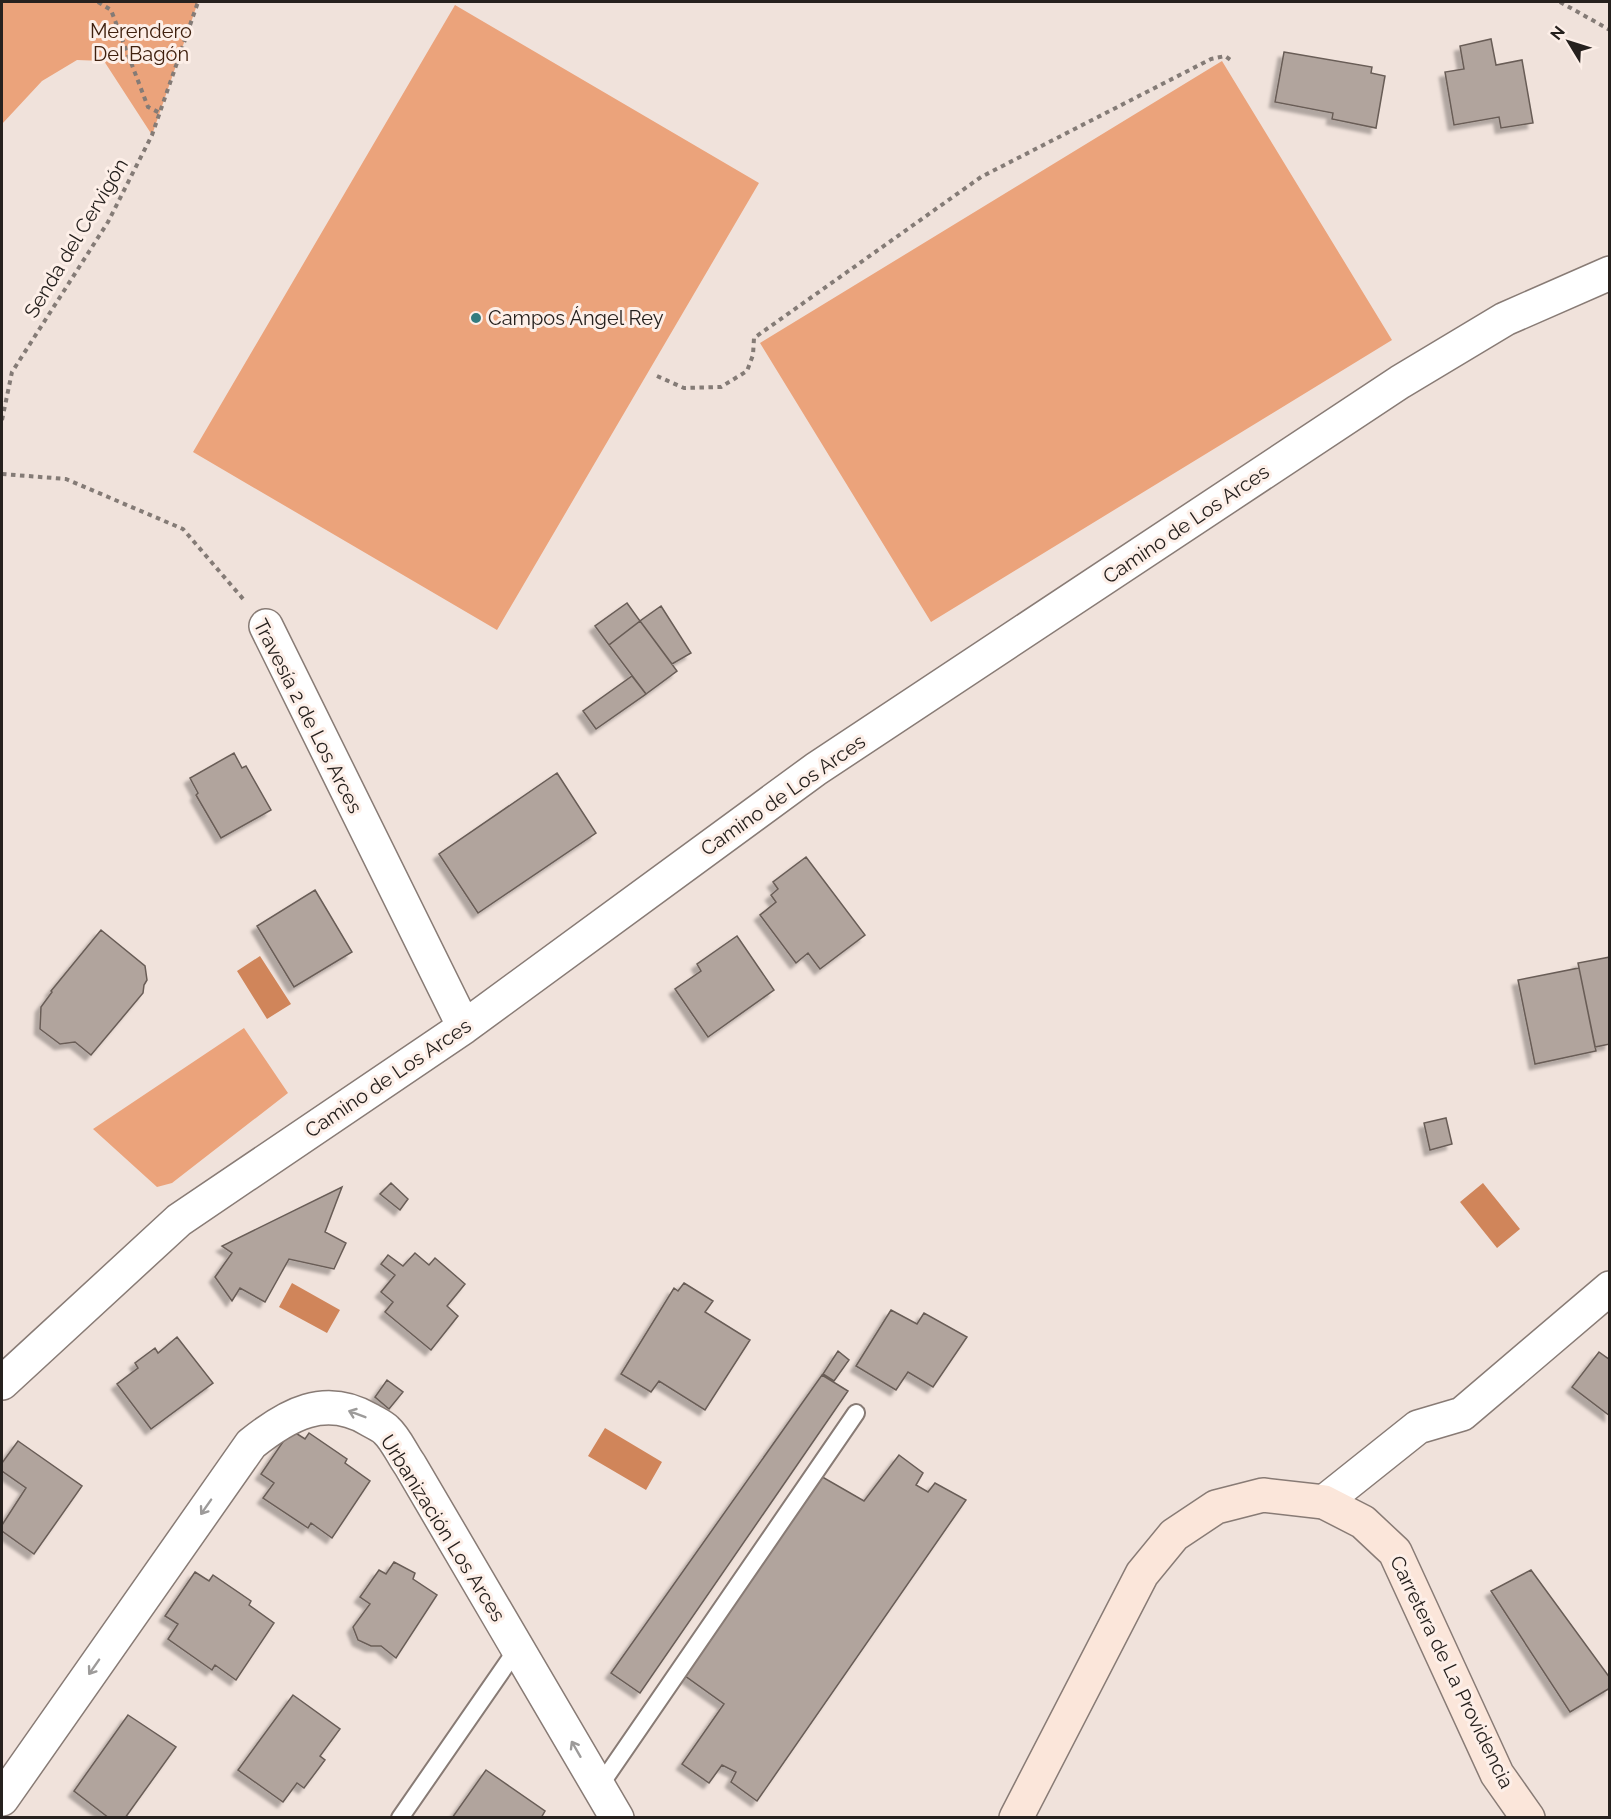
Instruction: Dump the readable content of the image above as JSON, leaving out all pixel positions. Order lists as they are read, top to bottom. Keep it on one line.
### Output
{"streets":{"street":["Camino de Los Arces","Travesía 2 de Los Arces","Urbanización Los Arces","Carretera de La Providencia"],"path":["Senda del Cervigón"]},"crossings":[["Camino de Los Arces","Travesía 2 de Los Arces"]],"parks":["Merendero Del Bagón"],"places":["Campos Ángel Rey"],"north":"top left"}
